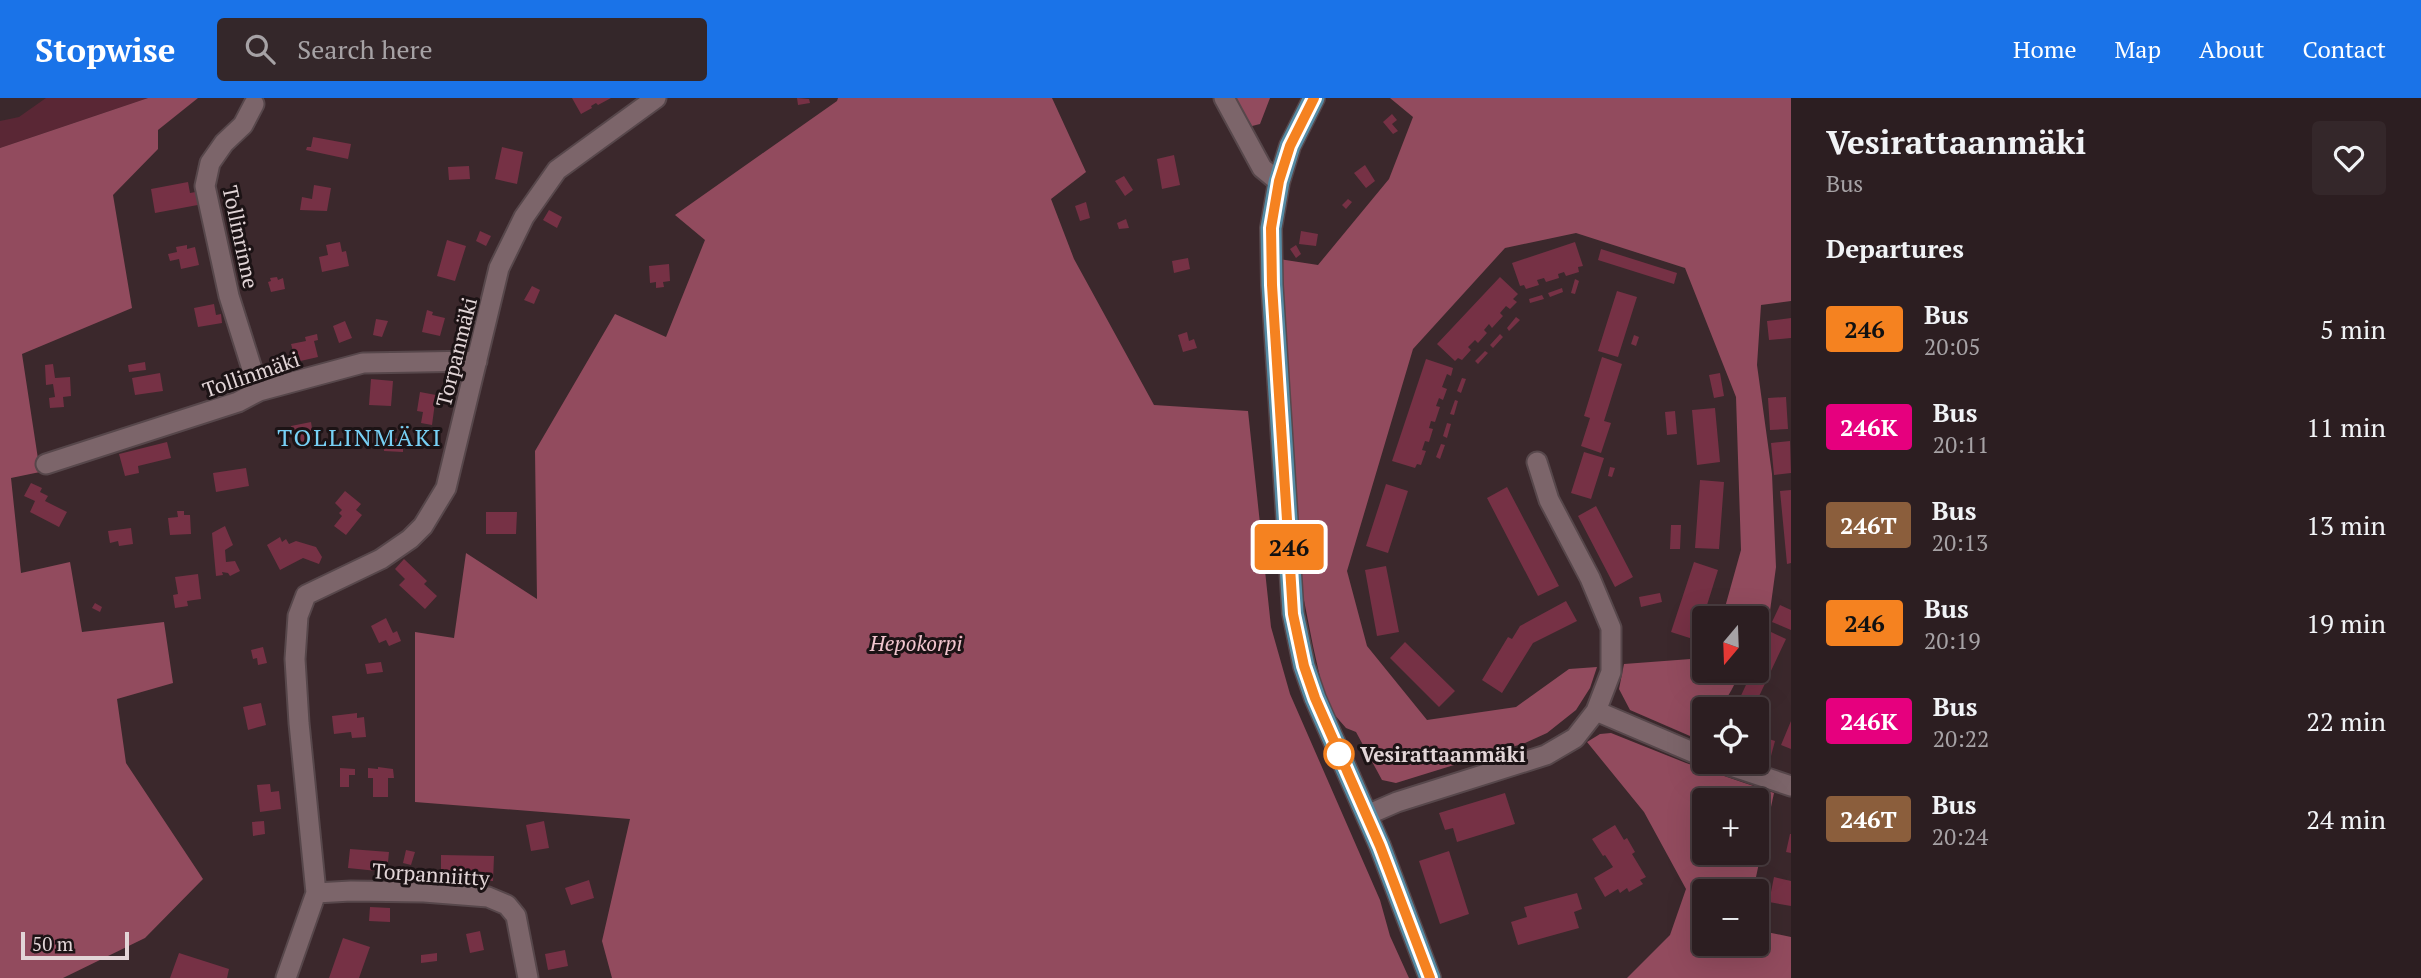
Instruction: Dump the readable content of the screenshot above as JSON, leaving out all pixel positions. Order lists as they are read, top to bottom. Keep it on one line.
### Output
{"streets":{"street":["Tollinrinne","Torpanmäki","Tollinmäki","Torpanniitty"]},"crossings":[["Tollinrinne","Tollinmäki"],["Torpanmäki","Tollinmäki"],["Torpanmäki","Torpanniitty"]],"districts":["TOLLINMÄKI"],"parks":["Hepokorpi"],"places":["Vesirattaanmäki"],"lines":["bus line 246"],"scale_bar":"50 m","north":"bottom","page":{"header":"Stopwise","search":"Search here","nav":["Home","Map","About","Contact"],"on_map":"246","heading":[["Vesirattaanmäki","Bus"],"Departures"],"list":[{"mark":"246","name":"Bus","note":"20:05","value":"5 min"},{"mark":"246K","name":"Bus","note":"20:11","value":"11 min"},{"mark":"246T","name":"Bus","note":"20:13","value":"13 min"},{"mark":"246","name":"Bus","note":"20:19","value":"19 min"},{"mark":"246K","name":"Bus","note":"20:22","value":"22 min"},{"mark":"246T","name":"Bus","note":"20:24","value":"24 min"}],"map_buttons":["+","−"],"scale":"50 m"}}
